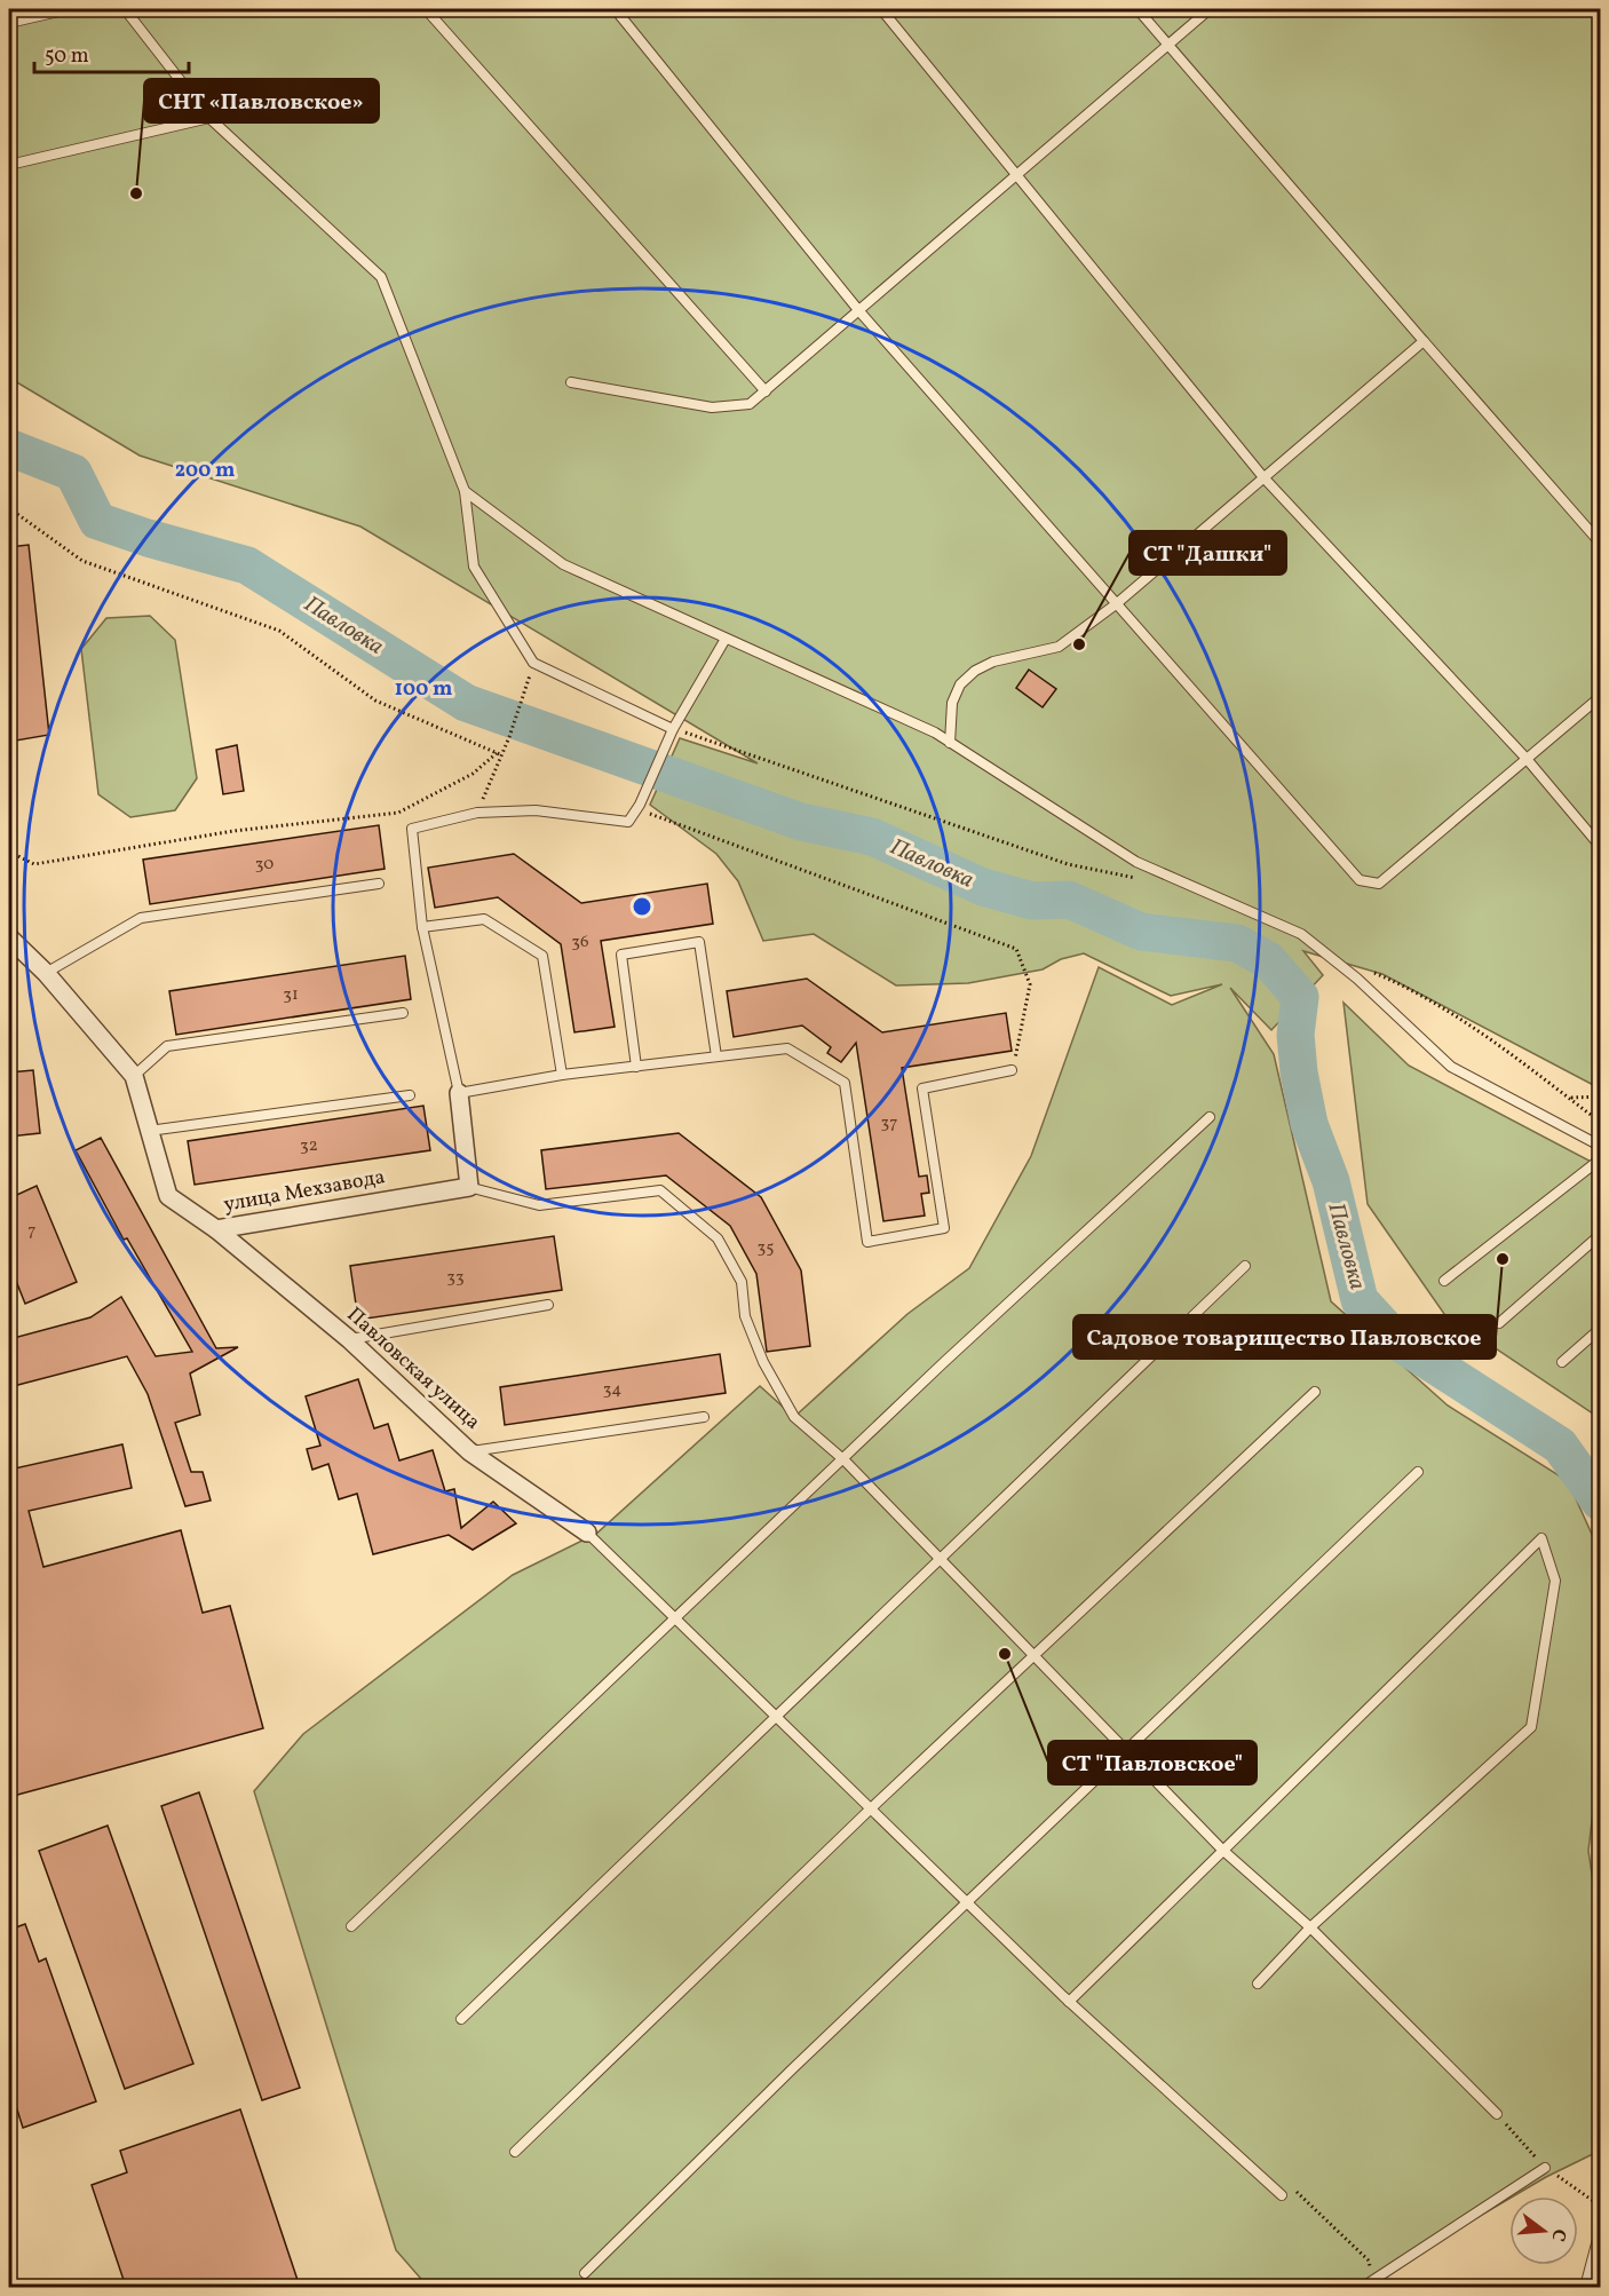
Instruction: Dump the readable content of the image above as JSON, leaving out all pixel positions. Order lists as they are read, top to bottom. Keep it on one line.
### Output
{"streets":{"street":["улица Мехзавода","Павловская улица"]},"crossings":[["улица Мехзавода","Павловская улица"]],"water":["Павловка"],"places":["СНТ «Павловское»","СТ \"Дашки\"","Садовое товарищество Павловское","СТ \"Павловское\""],"house_numbers":["30","36","31","37","32","7","35","33","34"],"scale_bar":"50 m","north":"right","rings":["200 m","100 m"]}
